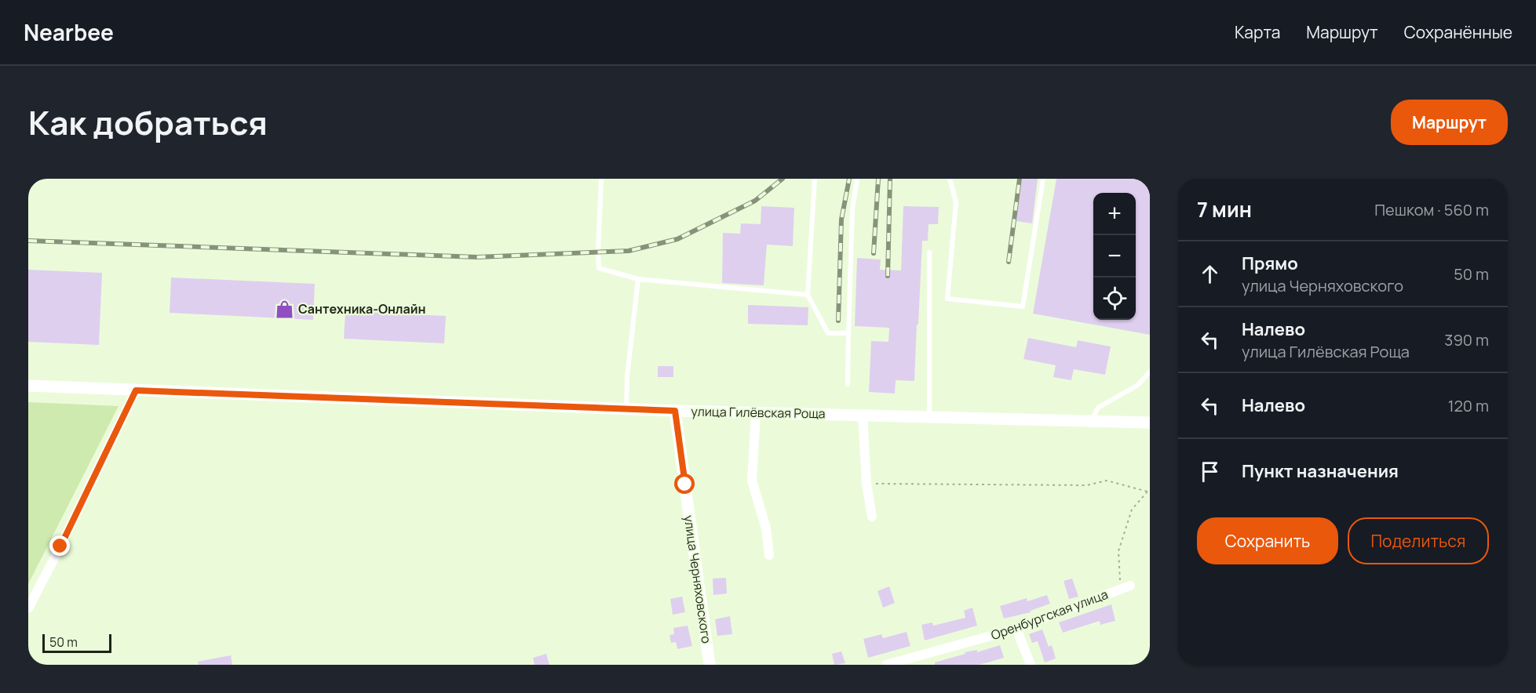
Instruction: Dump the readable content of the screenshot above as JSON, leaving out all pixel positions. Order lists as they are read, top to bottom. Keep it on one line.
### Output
{"streets":{"street":["улица Гилёвская Роща","улица Черняховского","Оренбургская улица"]},"crossings":[["улица Гилёвская Роща","улица Черняховского"]],"places":{"shop":["Сантехника-Онлайн"]},"scale_bar":"50 m","page":{"header":"Nearbee","nav":["Карта","Маршрут","Сохранённые"],"title":"Как добраться","buttons":["Маршрут",["Сохранить","Поделиться"]],"heading":["7 мин","Пешком · 560 m"],"map_buttons":["+","−"],"list":[["Прямо","улица Черняховского","50 m"],["Налево","улица Гилёвская Роща","390 m"],["Налево","120 m"],"Пункт назначения"],"scale":"50 m"}}
